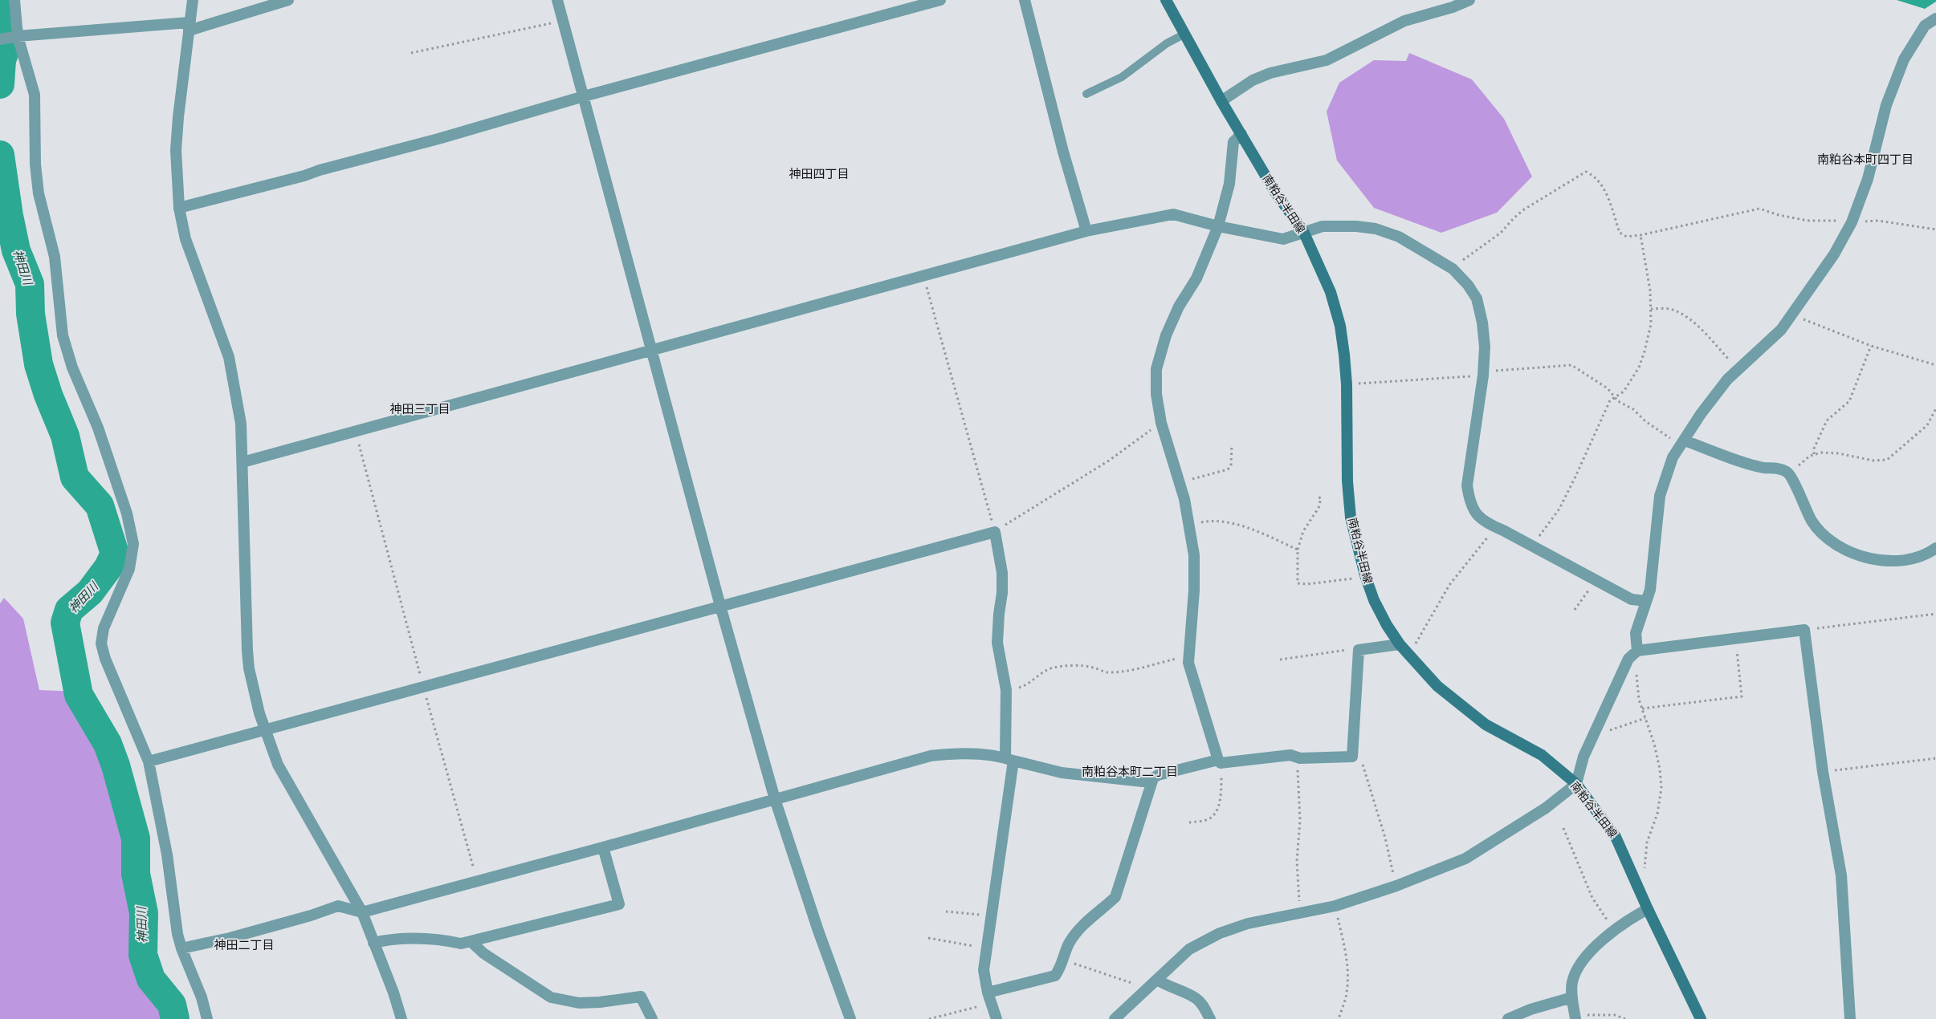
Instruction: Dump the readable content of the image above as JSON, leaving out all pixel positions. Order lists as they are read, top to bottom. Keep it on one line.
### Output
{"streets":{"main road":["南粕谷半田線"]},"districts":["南粕谷本町四丁目","神田四丁目","神田三丁目","南粕谷本町二丁目","神田二丁目"],"water":["神田川"]}
